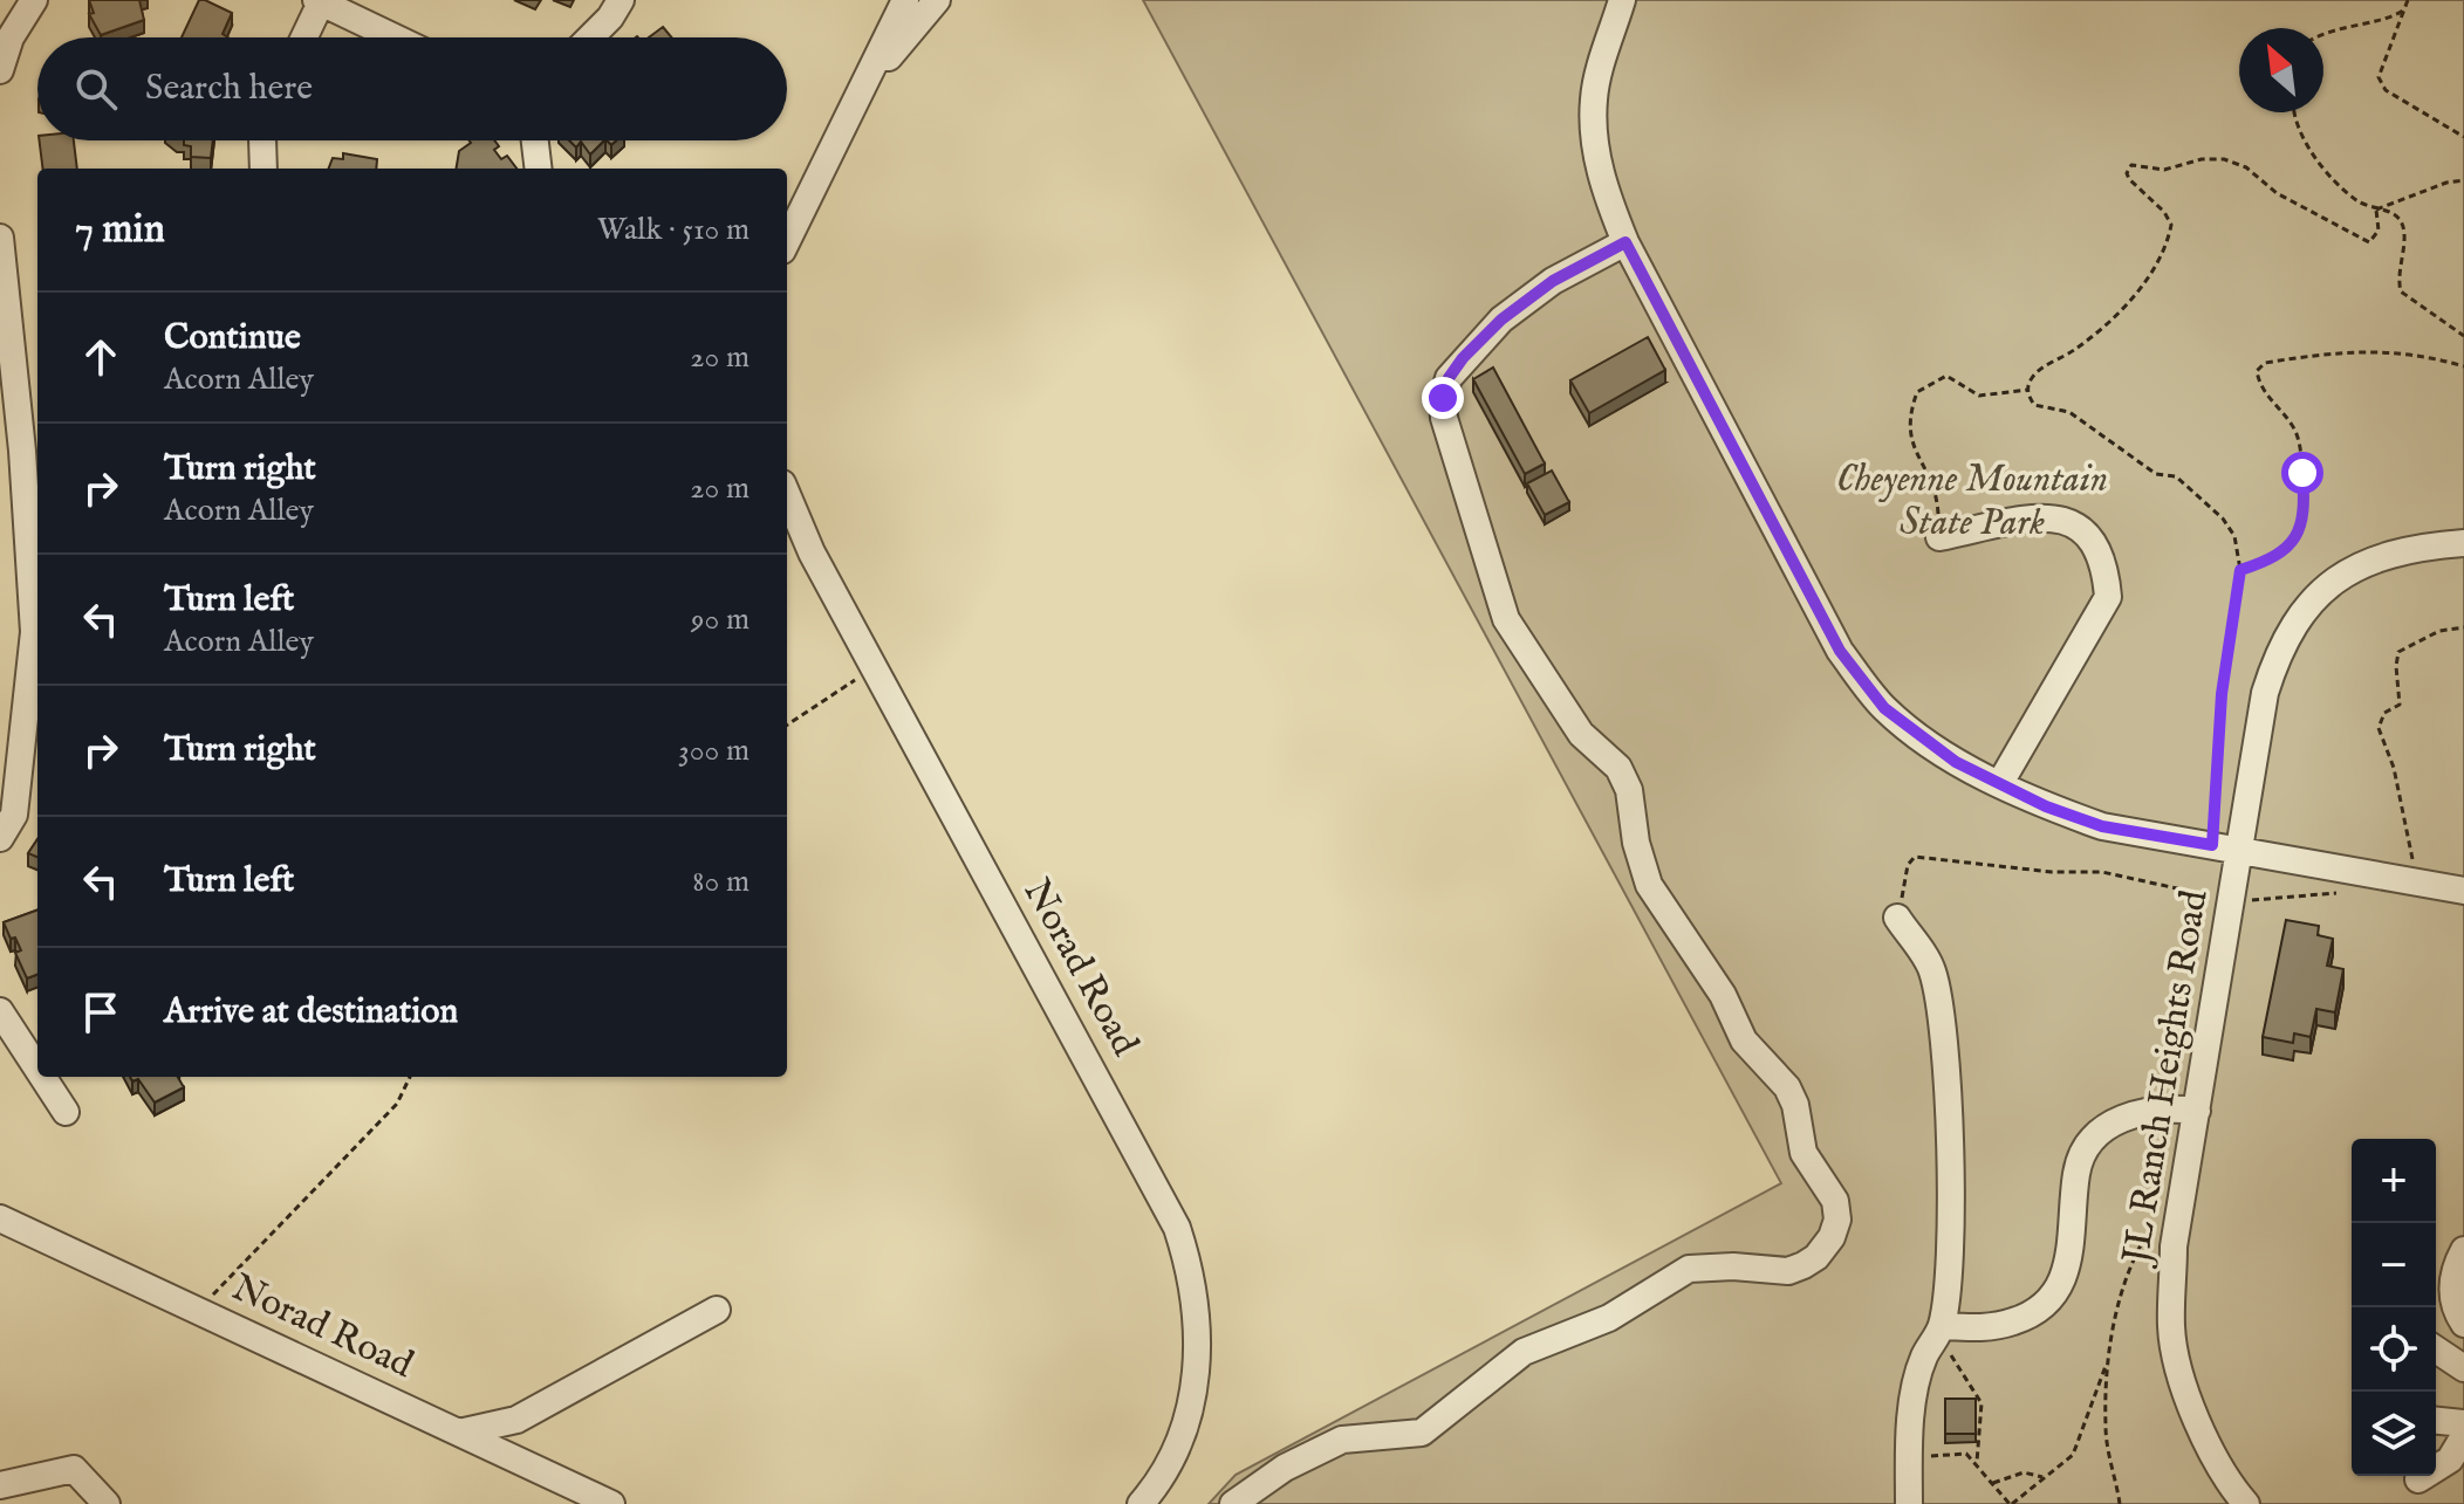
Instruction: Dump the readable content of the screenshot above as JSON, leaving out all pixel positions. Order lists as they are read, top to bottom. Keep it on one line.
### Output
{"streets":{"street":["Norad Road","JL Ranch Heights Road"]},"parks":["Cheyenne Mountain State Park"],"north":"top left","page":{"search":"Search here","heading":["7 min","Walk · 510 m"],"list":[["Continue","Acorn Alley","20 m"],["Turn right","Acorn Alley","20 m"],["Turn left","Acorn Alley","90 m"],["Turn right","300 m"],["Turn left","80 m"],"Arrive at destination"],"map_buttons":["+","−"]}}
